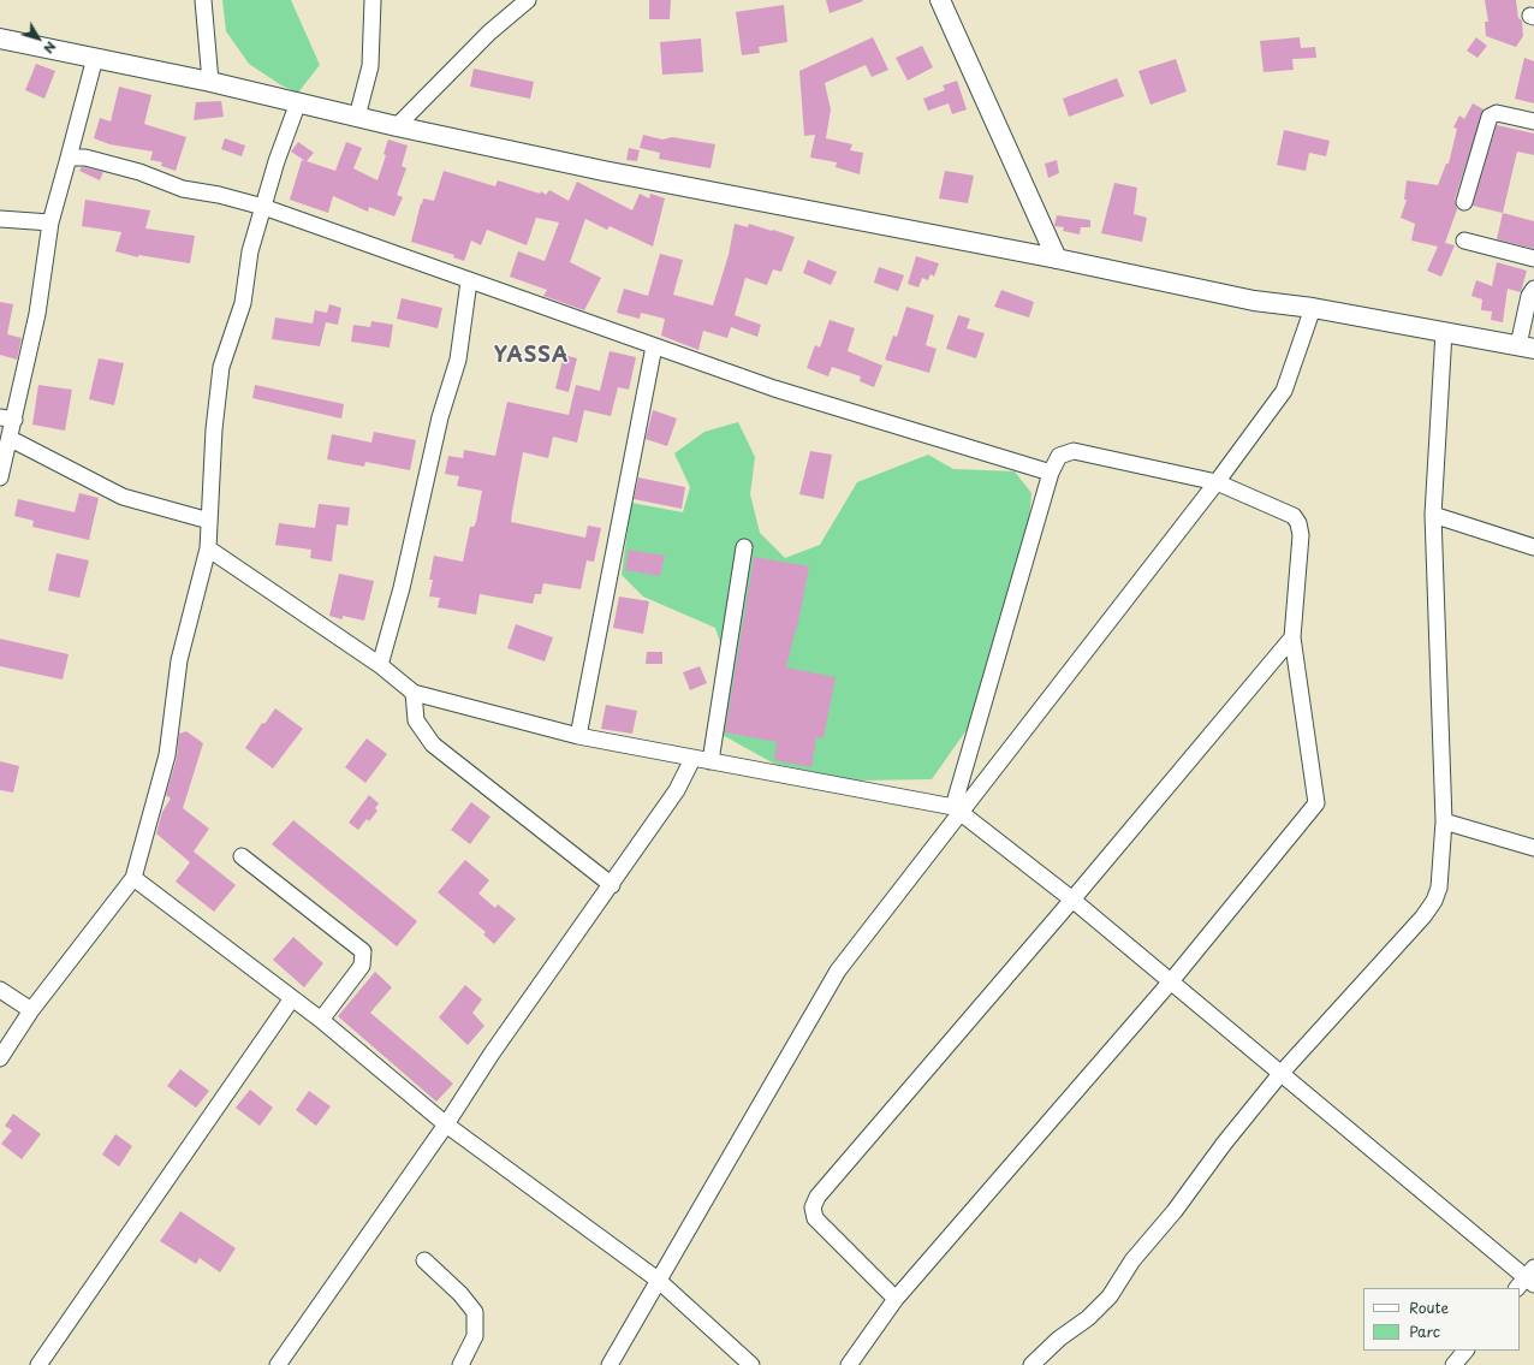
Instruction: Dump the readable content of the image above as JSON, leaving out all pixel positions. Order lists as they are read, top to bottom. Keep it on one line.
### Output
{"districts":["YASSA"],"legend":["Route","Parc"],"north":"bottom right"}
